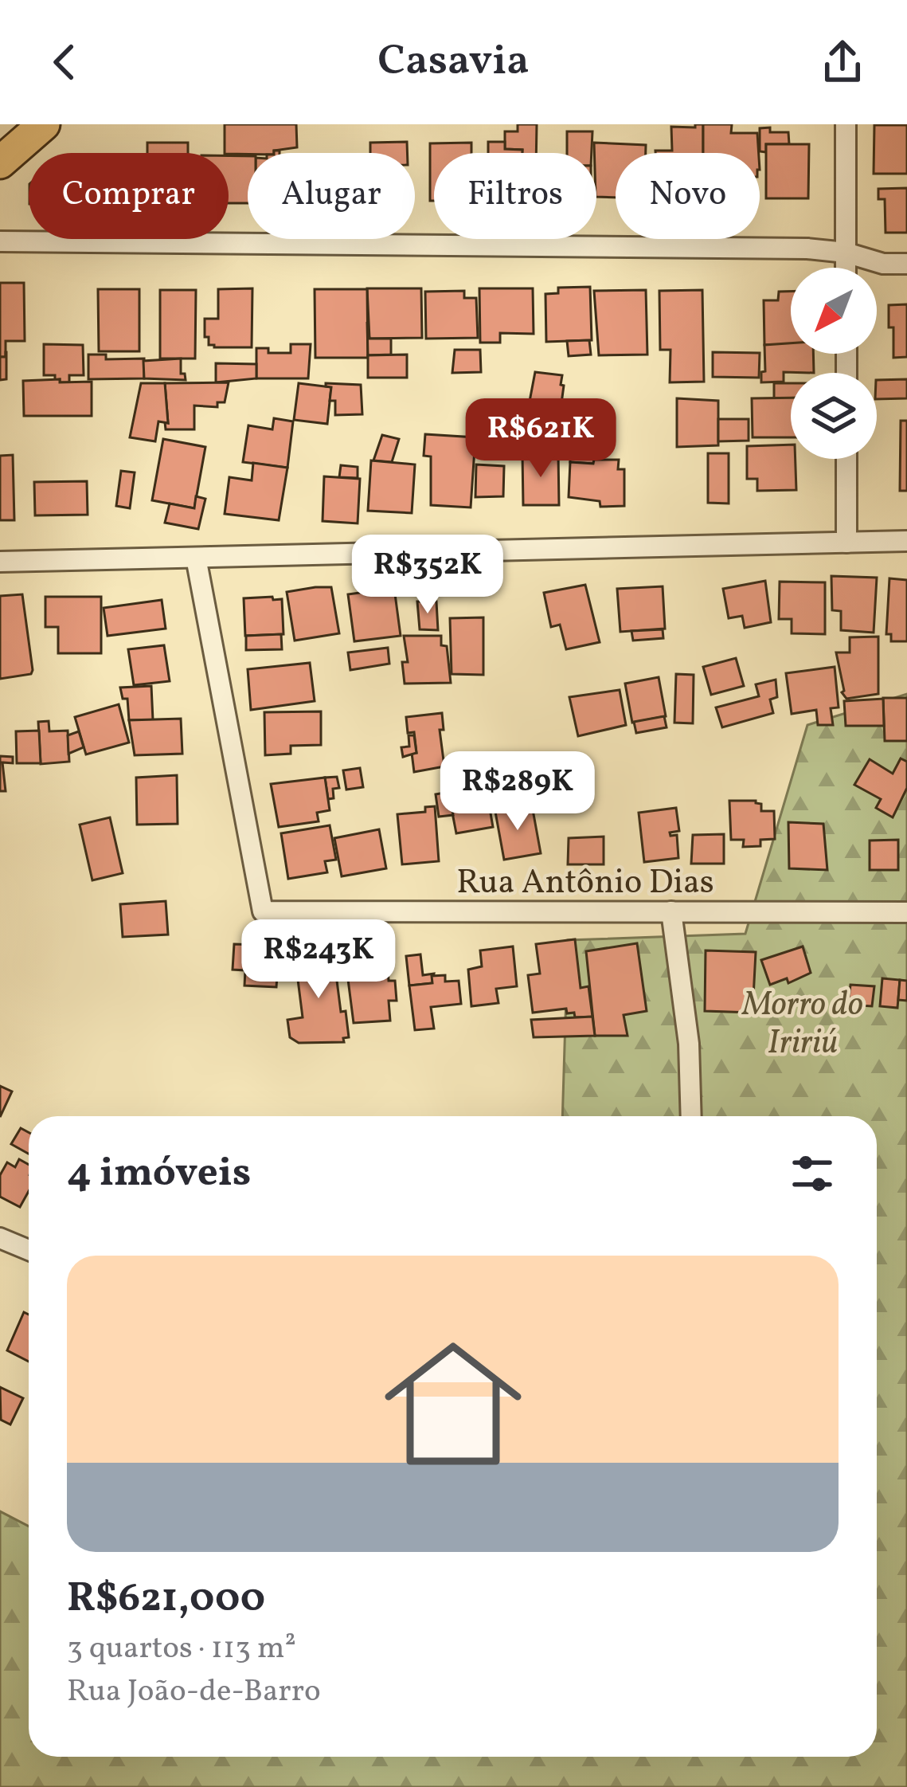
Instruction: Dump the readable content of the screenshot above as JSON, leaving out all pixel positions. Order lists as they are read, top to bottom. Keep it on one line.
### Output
{"streets":{"street":["Rua Antônio Dias"]},"parks":["Morro do Iririú"],"north":"bottom left","page":{"header":"Casavia","chip":["Comprar","Alugar","Filtros","Novo"],"price":["R$621K","R$352K","R$289K","R$243K"],"heading":"4 imóveis","list":[{"name":"R$621,000","note":"3 quartos · 113 m² · Rua João-de-Barro"}]}}
